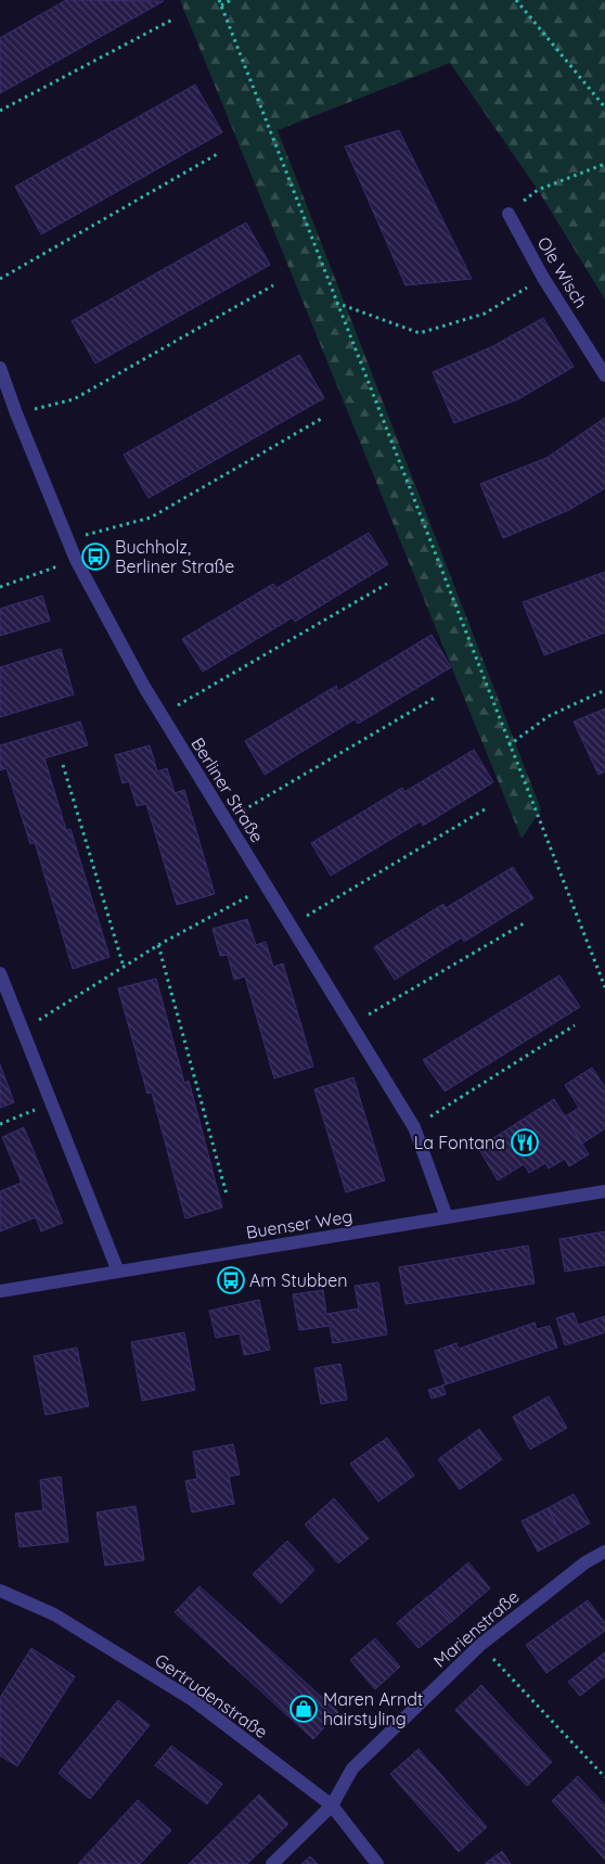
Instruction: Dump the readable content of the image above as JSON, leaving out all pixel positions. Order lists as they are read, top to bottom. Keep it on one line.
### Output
{"streets":{"street":["Ole Wisch","Berliner Straße","Buenser Weg","Marienstraße","Gertrudenstraße"]},"crossings":[["Berliner Straße","Buenser Weg"],["Marienstraße","Gertrudenstraße"]],"places":{"bus stop":["Buchholz, Berliner Straße","Am Stubben"],"restaurant":["La Fontana"],"shop":["Maren Arndt hairstyling"]}}
